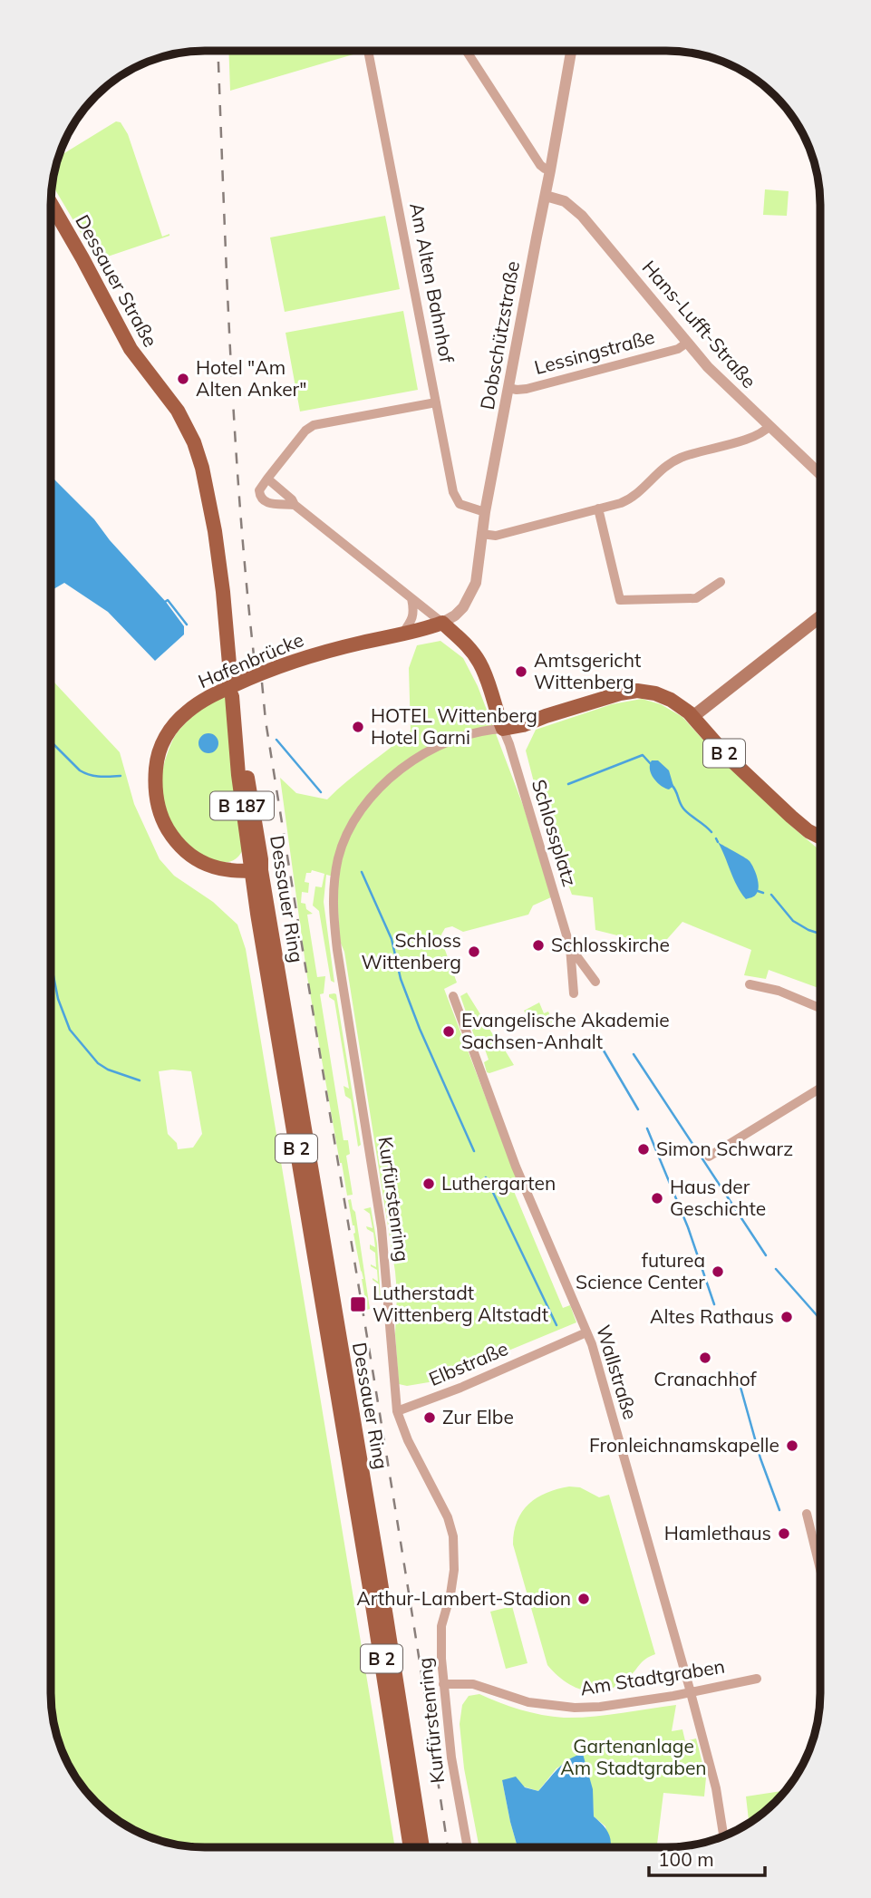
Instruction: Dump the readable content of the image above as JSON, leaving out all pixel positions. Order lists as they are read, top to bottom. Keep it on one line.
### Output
{"streets":{"main road":["Dessauer Straße","Hafenbrücke","B 2","B 187","Dessauer Ring"],"street":["Am Alten Bahnhof","Hans-Lufft-Straße","Dobschützstraße","Lessingstraße","Schlossplatz","Kurfürstenring","Elbstraße","Wallstraße","Am Stadtgraben"]},"crossings":[["Am Alten Bahnhof","Dobschützstraße"],["Hans-Lufft-Straße","Dobschützstraße"],["Hans-Lufft-Straße","Lessingstraße"],["Dobschützstraße","Lessingstraße"],["Dobschützstraße","Hafenbrücke"],["Hafenbrücke","Dessauer Ring"],["B 2","Schlossplatz"],["B 2","Kurfürstenring"],["Schlossplatz","Kurfürstenring"],["Kurfürstenring","Elbstraße"],["Kurfürstenring","Am Stadtgraben"],["Elbstraße","Wallstraße"],["Wallstraße","Am Stadtgraben"]],"parks":["Gartenanlage Am Stadtgraben"],"places":{"other":["Hotel \"Am Alten Anker\"","Amtsgericht Wittenberg","HOTEL Wittenberg Hotel Garni","Schlosskirche","Schloss Wittenberg","Evangelische Akademie Sachsen-Anhalt","Simon Schwarz","Luthergarten","Haus der Geschichte","futurea Science Center","Altes Rathaus","Cranachhof","Zur Elbe","Fronleichnamskapelle","Hamlethaus","Arthur-Lambert-Stadion"],"transit":["Lutherstadt Wittenberg Altstadt"]},"scale_bar":"100 m"}
